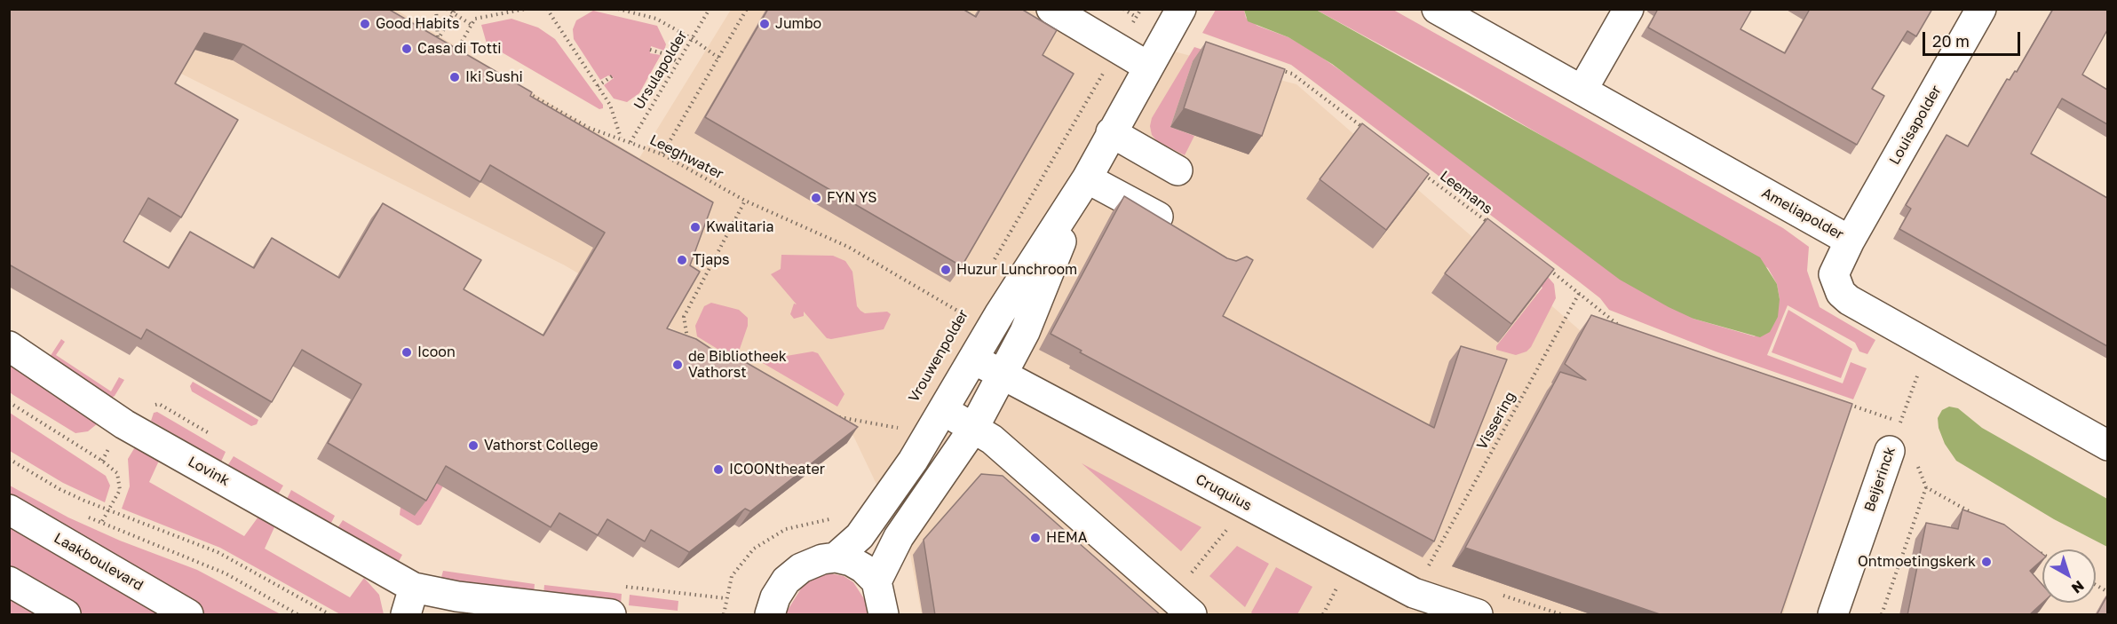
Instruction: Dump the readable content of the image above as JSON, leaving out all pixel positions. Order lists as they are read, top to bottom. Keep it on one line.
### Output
{"streets":{"street":["Louisapolder","Ameliapolder","Lovink","Beijerinck","Cruquius","Laakboulevard"],"path":["Ursulapolder","Leeghwater","Leemans","Vrouwenpolder","Vissering"]},"crossings":[["Ursulapolder","Leeghwater"],["Louisapolder","Ameliapolder"],["Ameliapolder","Beijerinck"]],"places":["Good Habits","Jumbo","Casa di Totti","Iki Sushi","FYN YS","Kwalitaria","Tjaps","Huzur Lunchroom","Icoon","de Bibliotheek Vathorst","Vathorst College","ICOONtheater","HEMA","Ontmoetingskerk"],"scale_bar":"20 m","north":"bottom right"}
